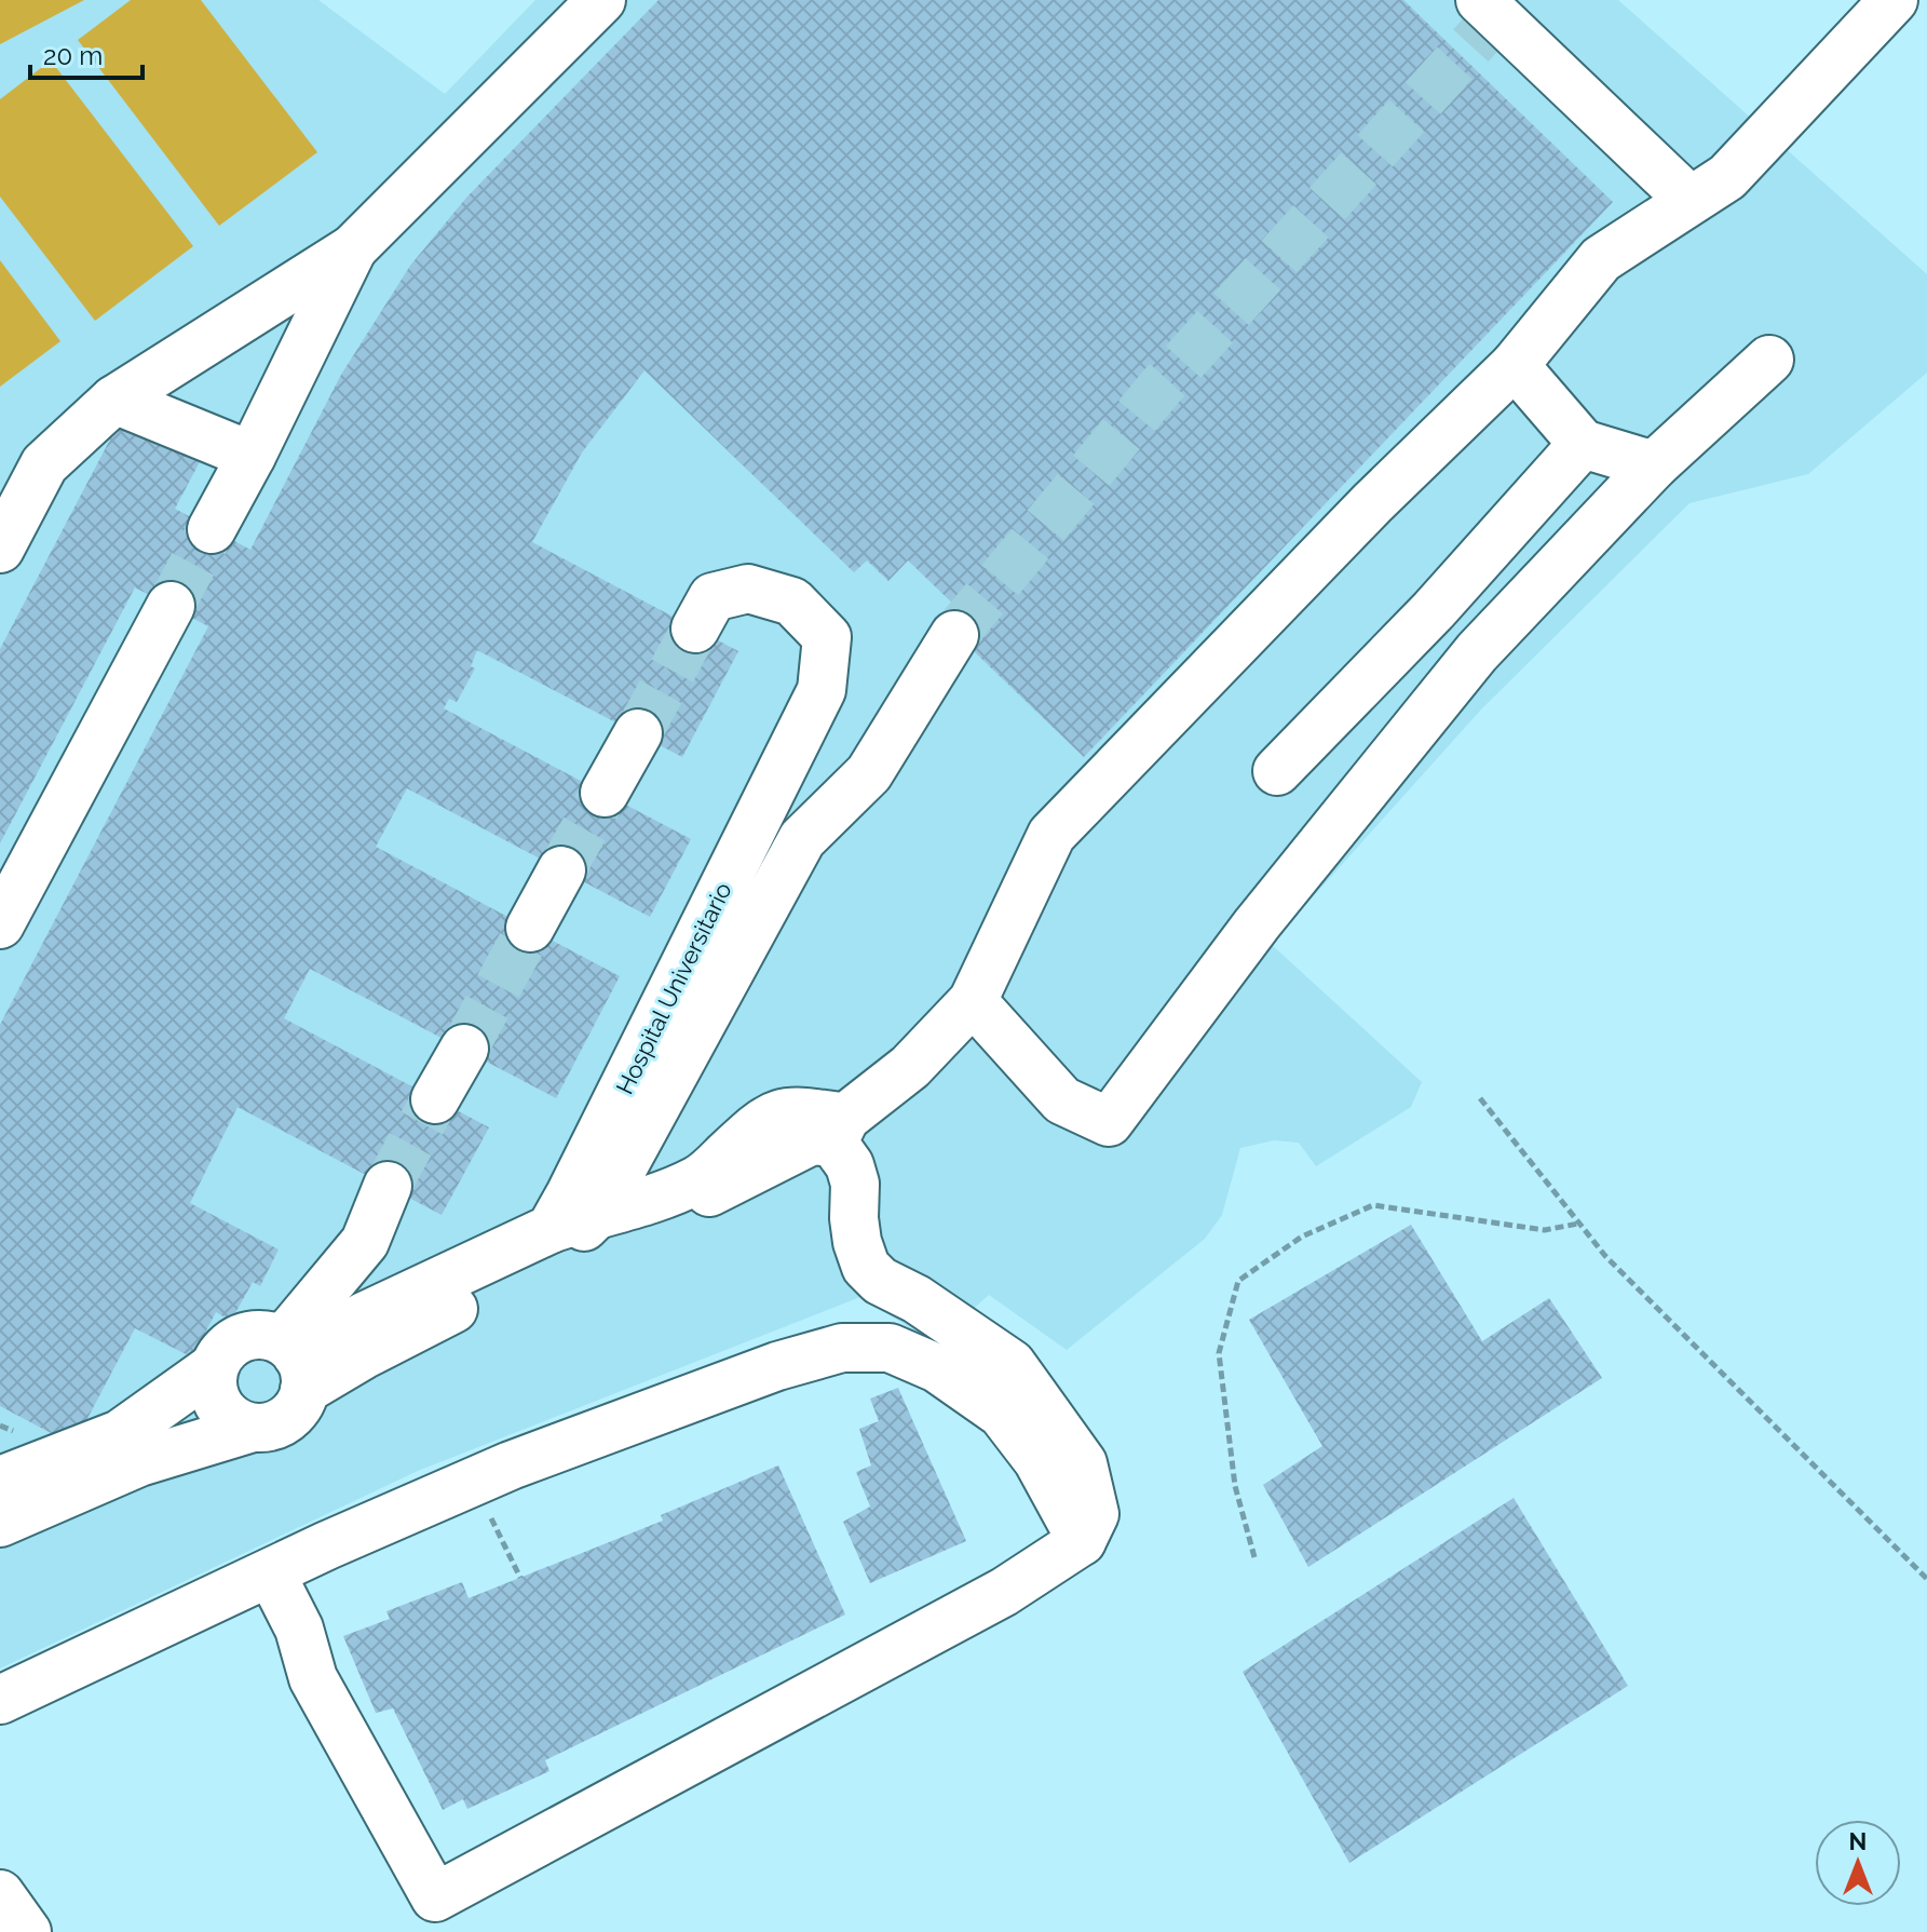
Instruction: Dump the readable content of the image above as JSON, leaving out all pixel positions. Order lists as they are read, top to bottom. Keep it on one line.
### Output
{"streets":{"main road":["Hospital Universitario"]},"scale_bar":"20 m","north":"top"}
